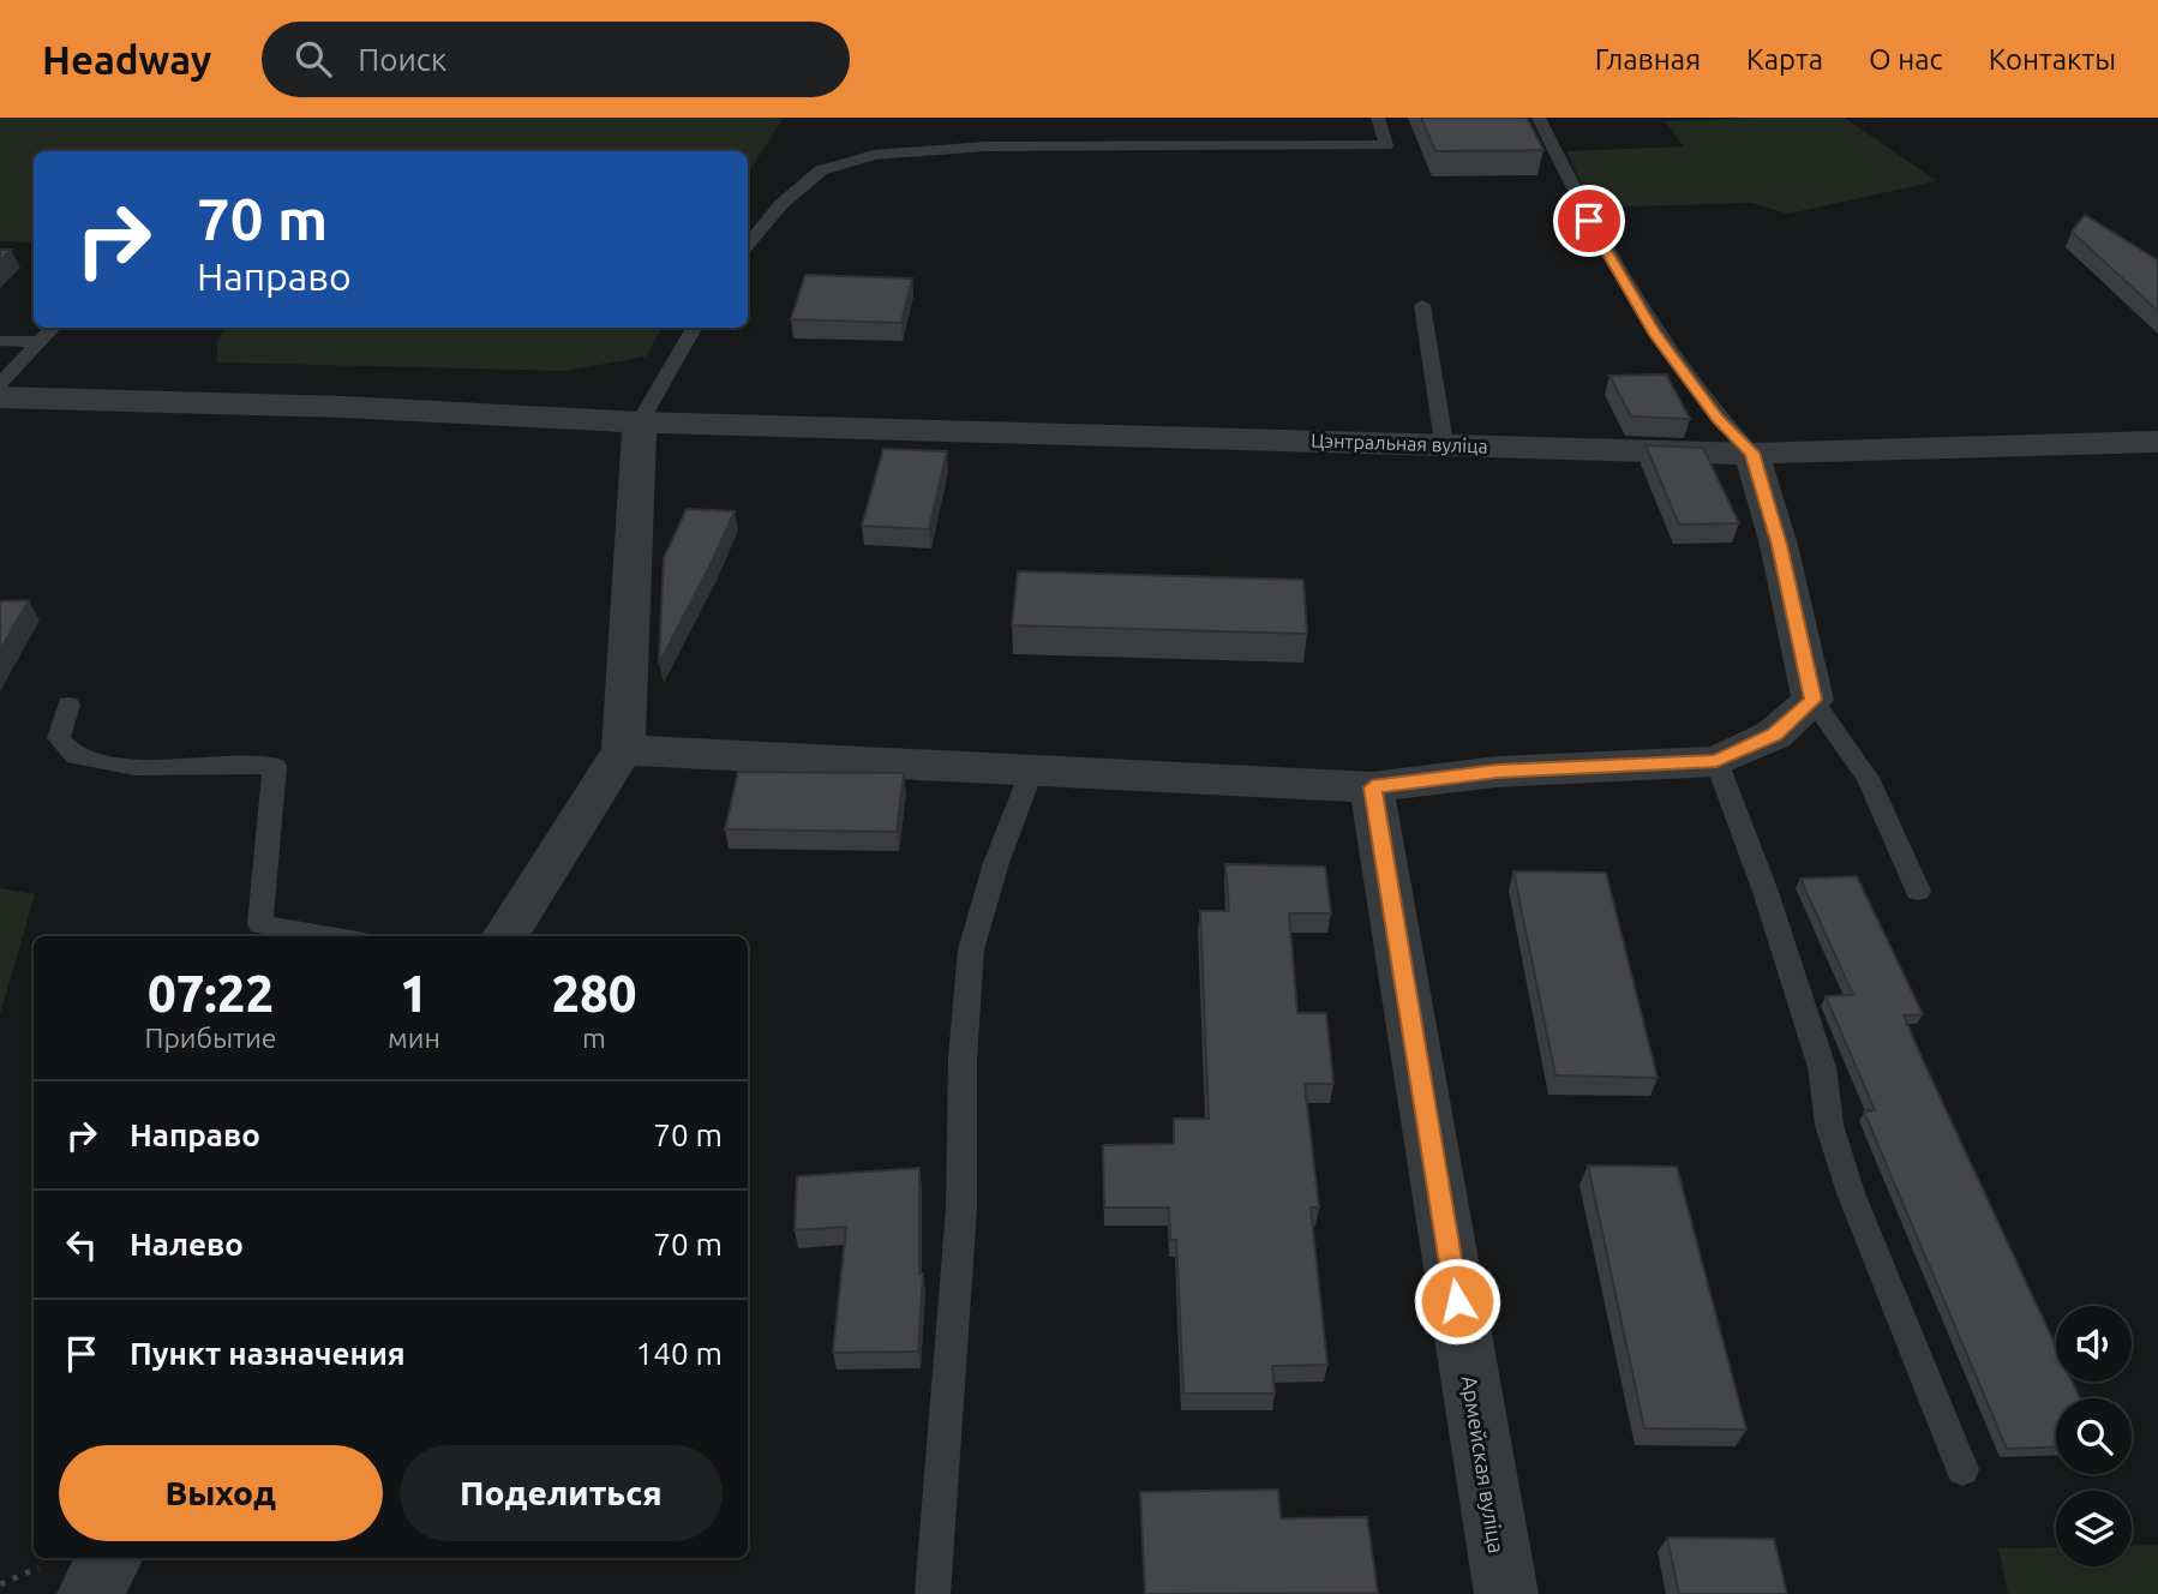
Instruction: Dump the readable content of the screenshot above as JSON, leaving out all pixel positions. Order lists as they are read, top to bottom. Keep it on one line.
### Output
{"streets":{"street":["Цэнтральная вуліца","Армейская вуліца"]},"page":{"header":"Headway","search":"Поиск","nav":["Главная","Карта","О нас","Контакты"],"turn":["70 m","Направо"],"eta":["07:22","Прибытие","1","мин","280","m"],"list":[{"name":"Направо","value":"70 m"},{"name":"Налево","value":"70 m"},{"name":"Пункт назначения","value":"140 m"}],"buttons":["Выход","Поделиться"]}}
